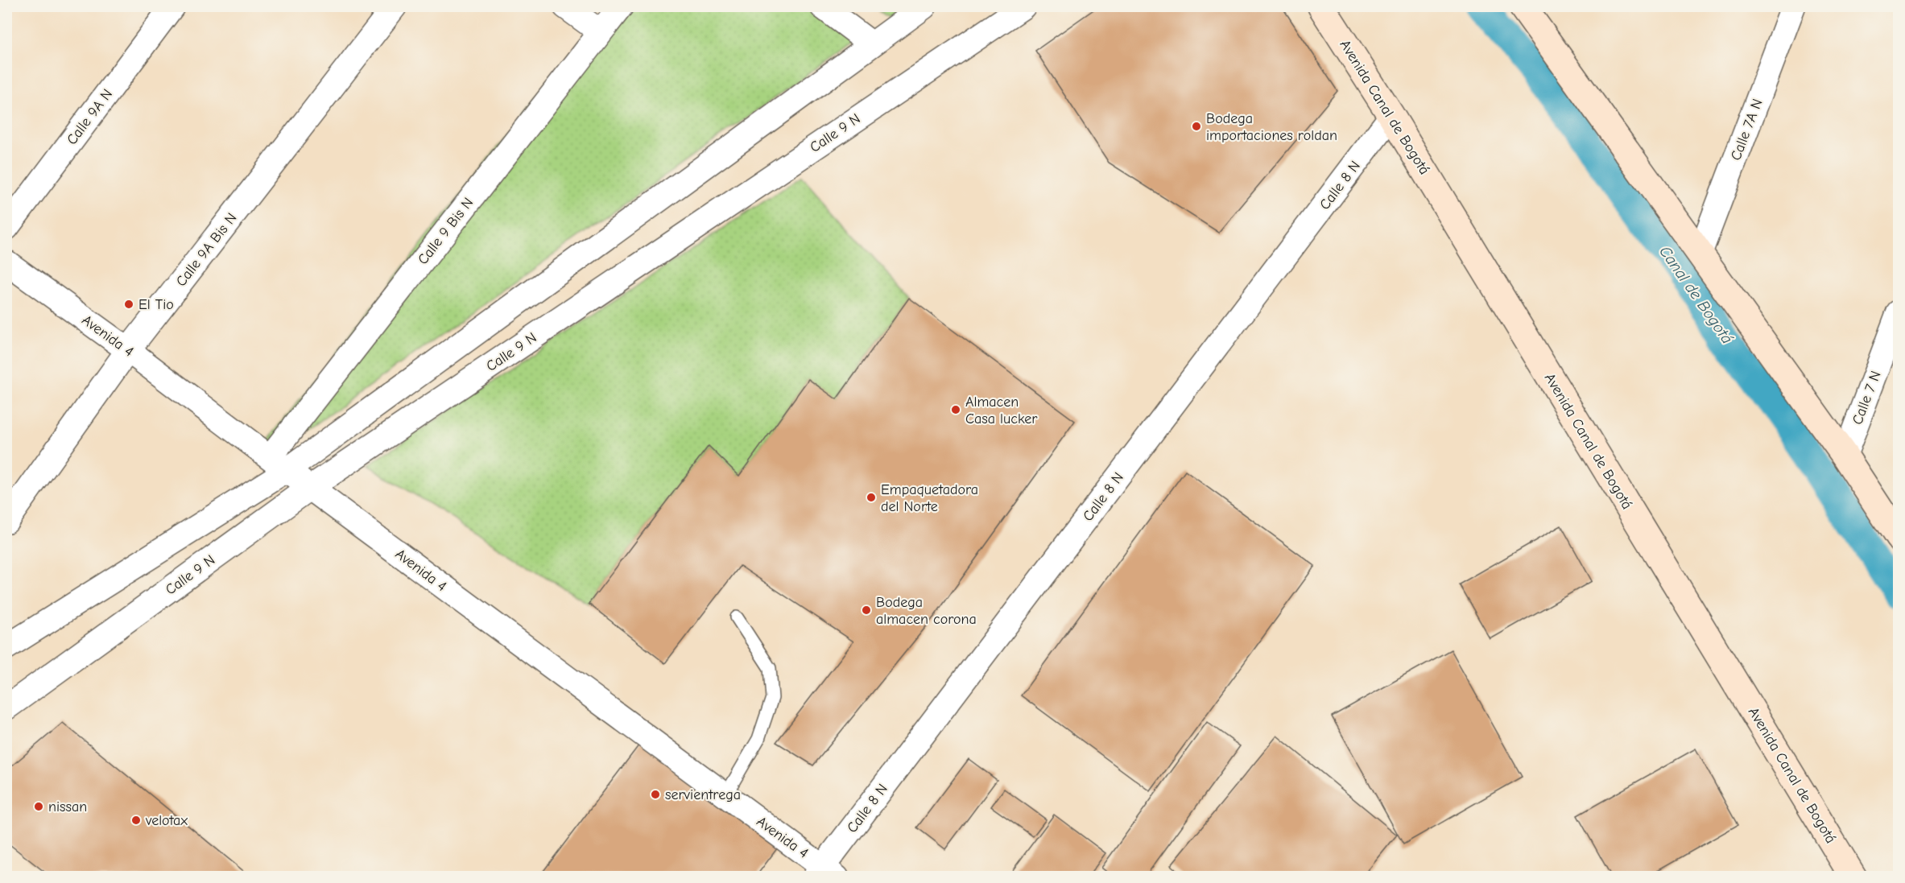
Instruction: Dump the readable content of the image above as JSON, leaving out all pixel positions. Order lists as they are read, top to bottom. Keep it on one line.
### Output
{"streets":{"main road":["Avenida Canal de Bogotá"],"street":["Calle 9A N","Calle 7A N","Calle 9 N","Calle 8 N","Calle 9 Bis N","Calle 9A Bis N","Avenida 4","Calle 7 N"]},"crossings":[["Avenida Canal de Bogotá","Calle 8 N"],["Calle 9 N","Avenida 4"],["Calle 8 N","Avenida 4"],["Calle 9 Bis N","Avenida 4"],["Calle 9A Bis N","Avenida 4"]],"water":["Canal de Bogotá"],"places":["Bodega importaciones roldan","El Tio","Almacen Casa lucker","Empaquetadora del Norte","Bodega almacen corona","servientrega","nissan","velotax"]}
